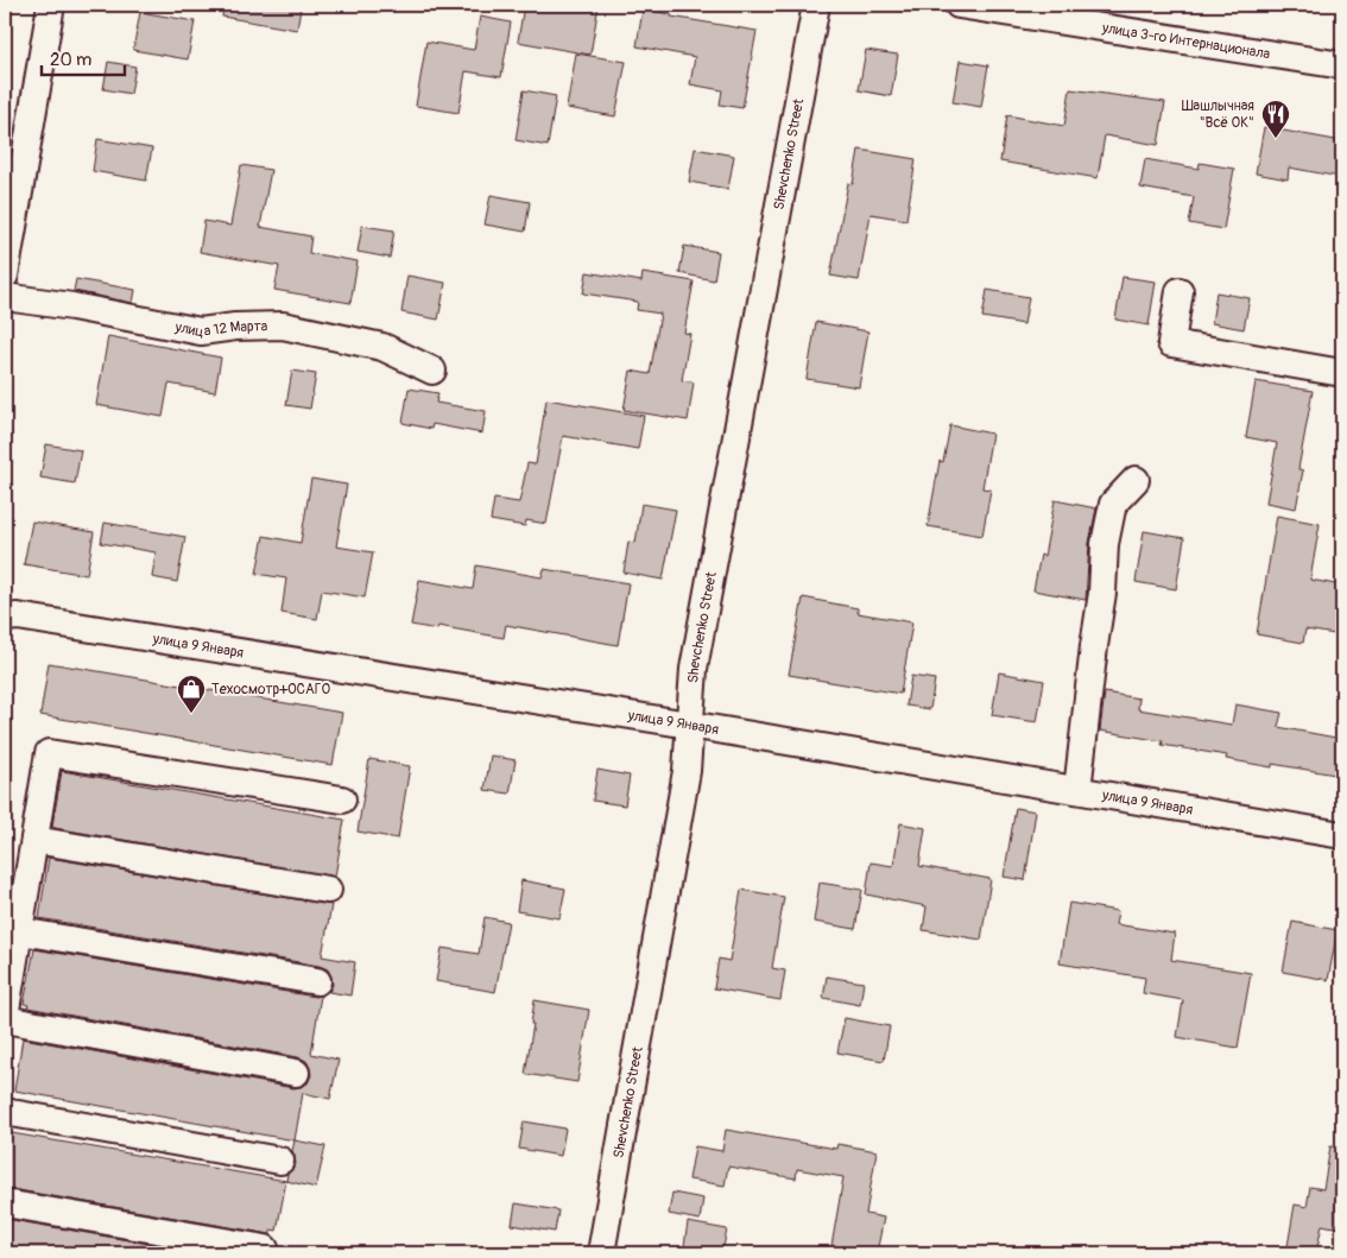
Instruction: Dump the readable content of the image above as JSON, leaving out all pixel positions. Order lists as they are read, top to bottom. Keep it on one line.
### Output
{"streets":{"street":["улица 3-го Интернационала","Shevchenko Street","улица 12 Марта","улица 9 Января"]},"crossings":[["Shevchenko Street","улица 9 Января"]],"places":{"restaurant":["Шашлычная \"Всё ОК\""],"shop":["Техосмотр+ОСАГО"]},"scale_bar":"20 m"}
